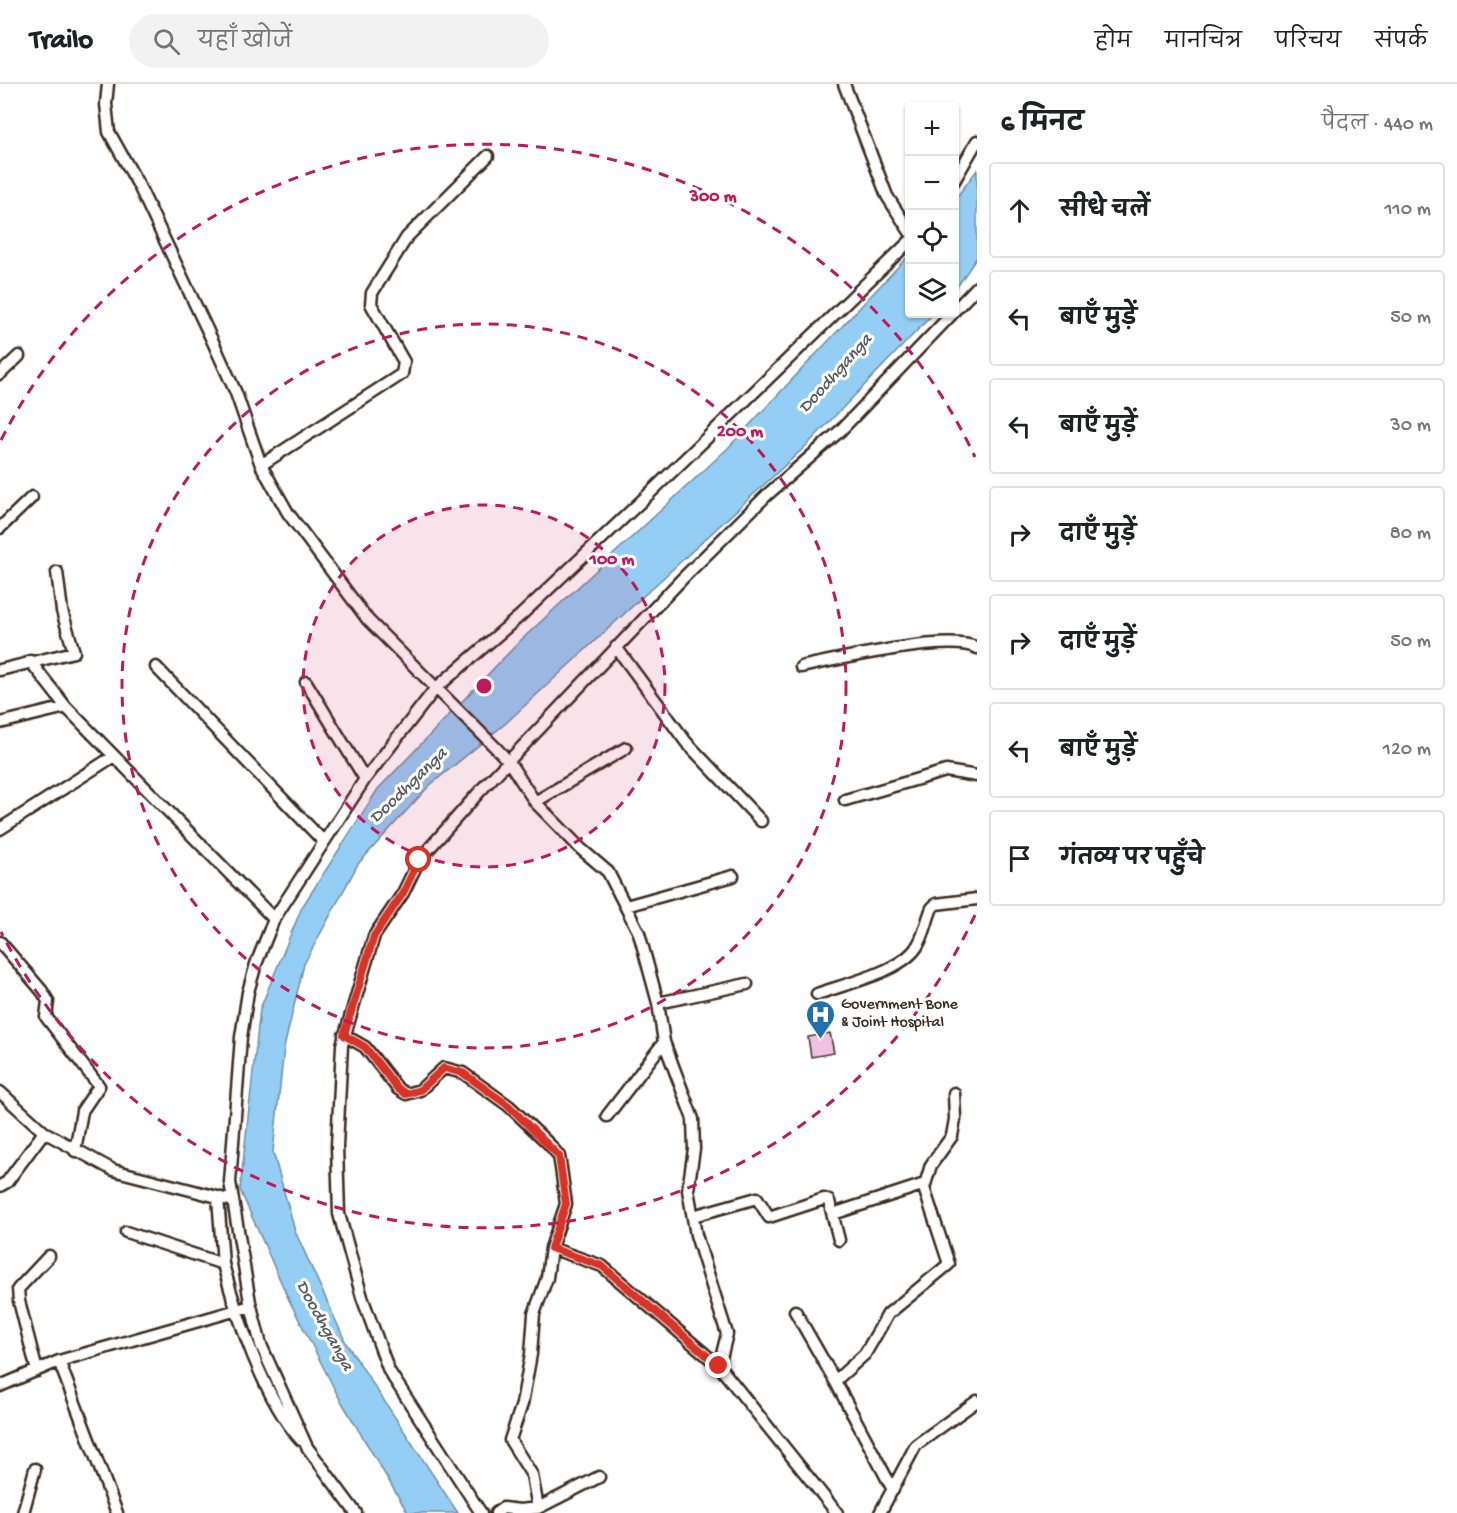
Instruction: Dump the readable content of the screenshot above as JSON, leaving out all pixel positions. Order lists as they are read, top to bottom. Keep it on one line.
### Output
{"water":["Doodhganga"],"places":{"hospital":["Government Bone & Joint Hospital"]},"page":{"header":"Trailo","search":"यहाँ खोजें","nav":["होम","मानचित्र","परिचय","संपर्क"],"heading":["6 मिनट","पैदल · 440 m"],"map_buttons":["+","−"],"list":[["सीधे चलें","110 m"],["बाएँ मुड़ें","50 m"],["बाएँ मुड़ें","30 m"],["दाएँ मुड़ें","80 m"],["दाएँ मुड़ें","50 m"],["बाएँ मुड़ें","120 m"],"गंतव्य पर पहुँचे"]},"rings":["300 m","200 m","100 m"]}
